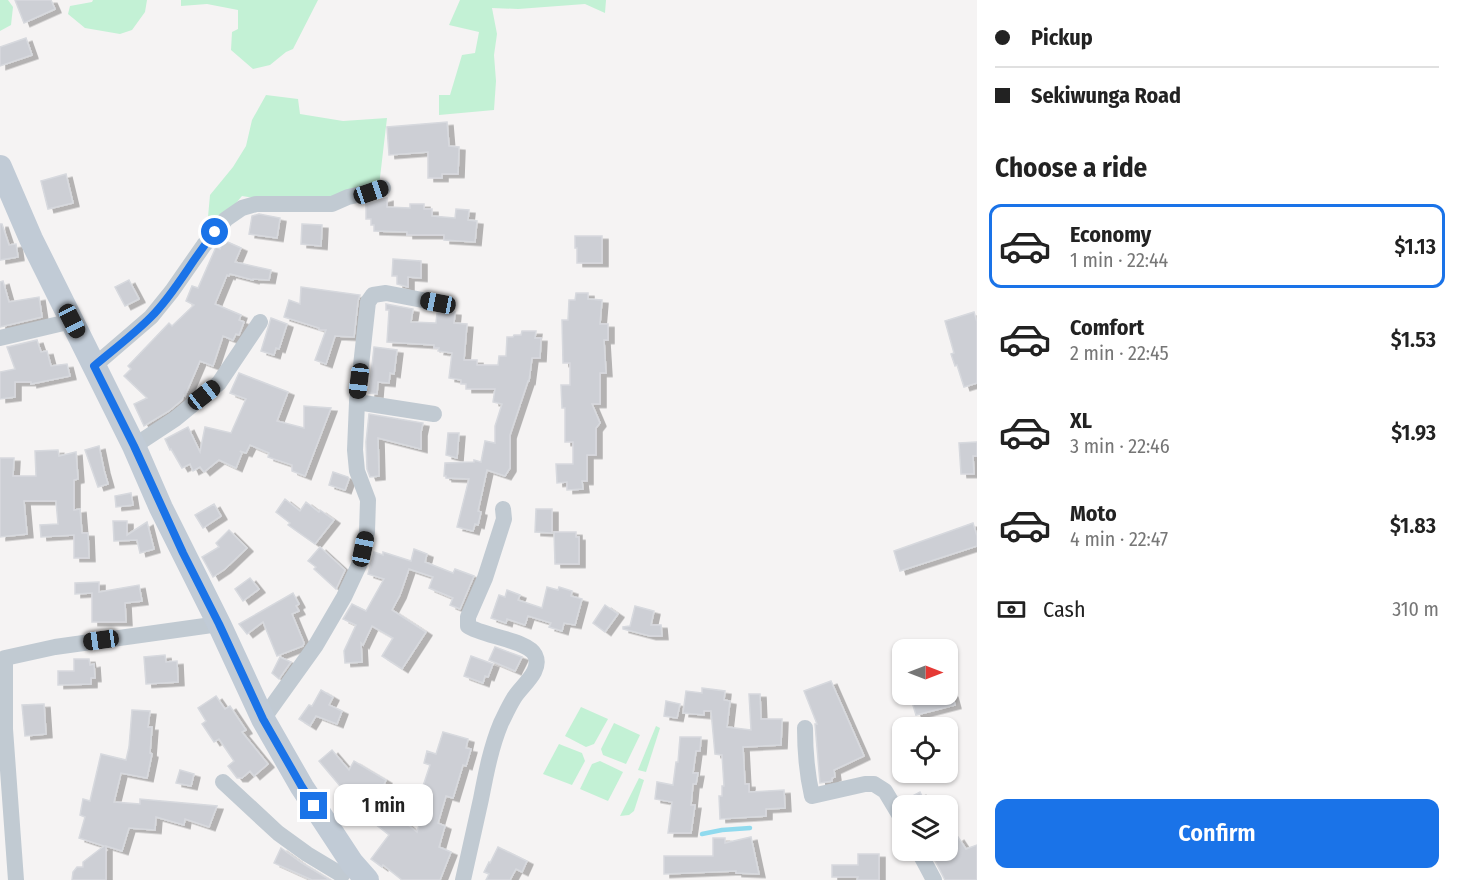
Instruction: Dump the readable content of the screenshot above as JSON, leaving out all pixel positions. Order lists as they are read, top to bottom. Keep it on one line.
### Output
{"north":"right","page":{"banner":["Pickup","Sekiwunga Road"],"heading":"Choose a ride","list":[{"name":"Economy","note":"1 min · 22:44","value":"$1.13"},{"name":"Comfort","note":"2 min · 22:45","value":"$1.53"},{"name":"XL","note":"3 min · 22:46","value":"$1.93"},{"name":"Moto","note":"4 min · 22:47","value":"$1.83"}],"pay":["Cash","310 m"],"bubble":"1 min","buttons":"Confirm"}}
